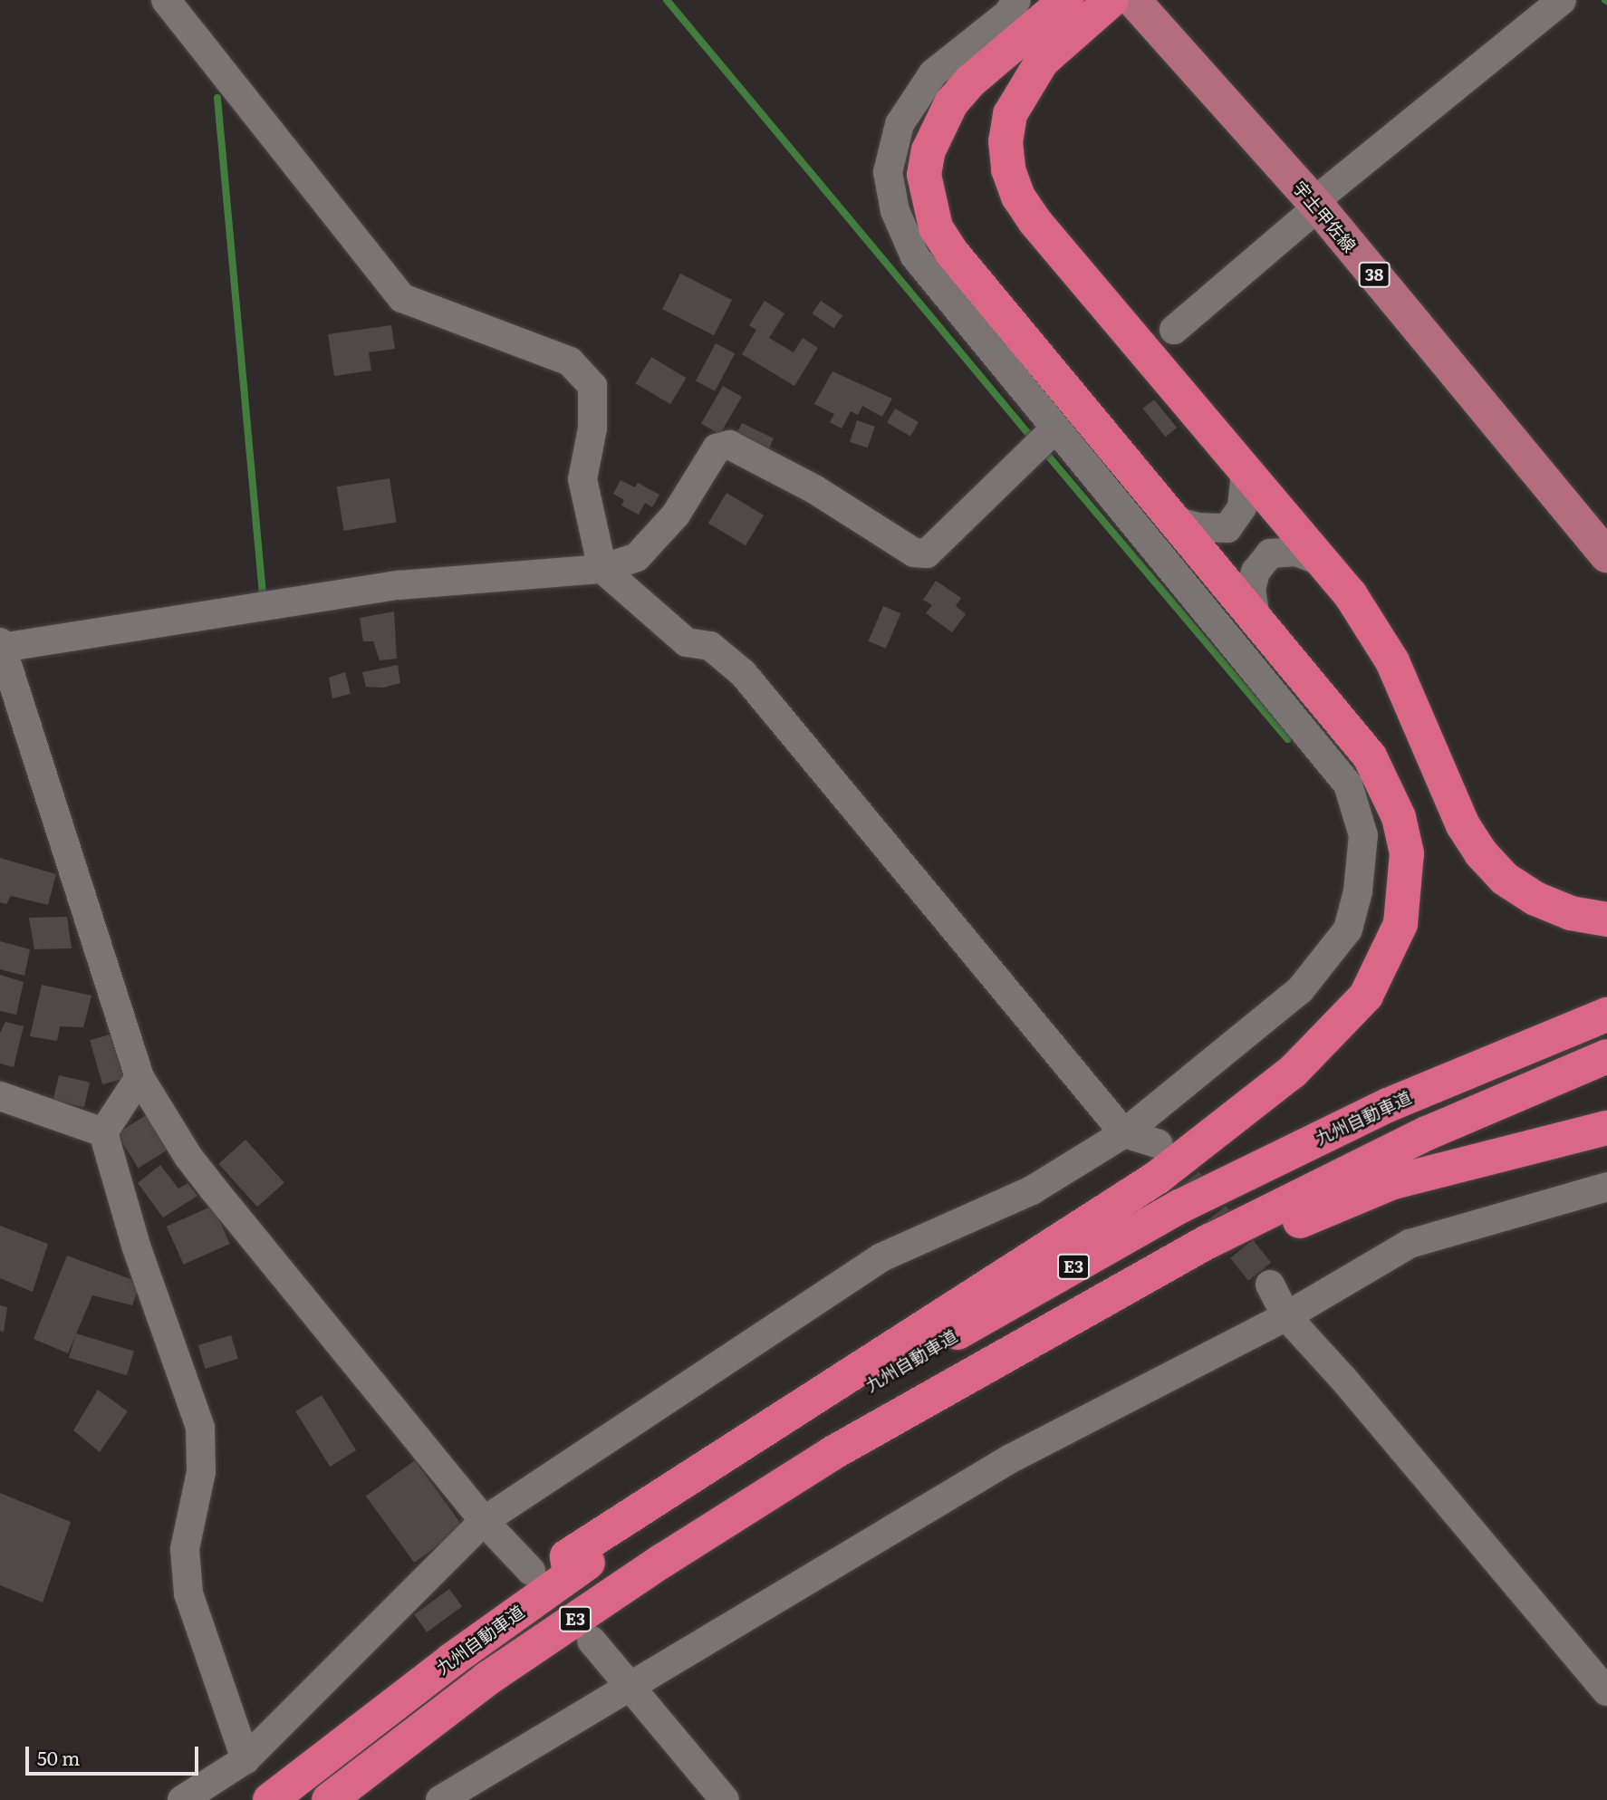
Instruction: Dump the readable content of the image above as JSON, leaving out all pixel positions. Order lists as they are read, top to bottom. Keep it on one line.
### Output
{"streets":{"highway":["九州自動車道","E3"],"main road":["宇土甲佐線","38"]},"scale_bar":"50 m"}
